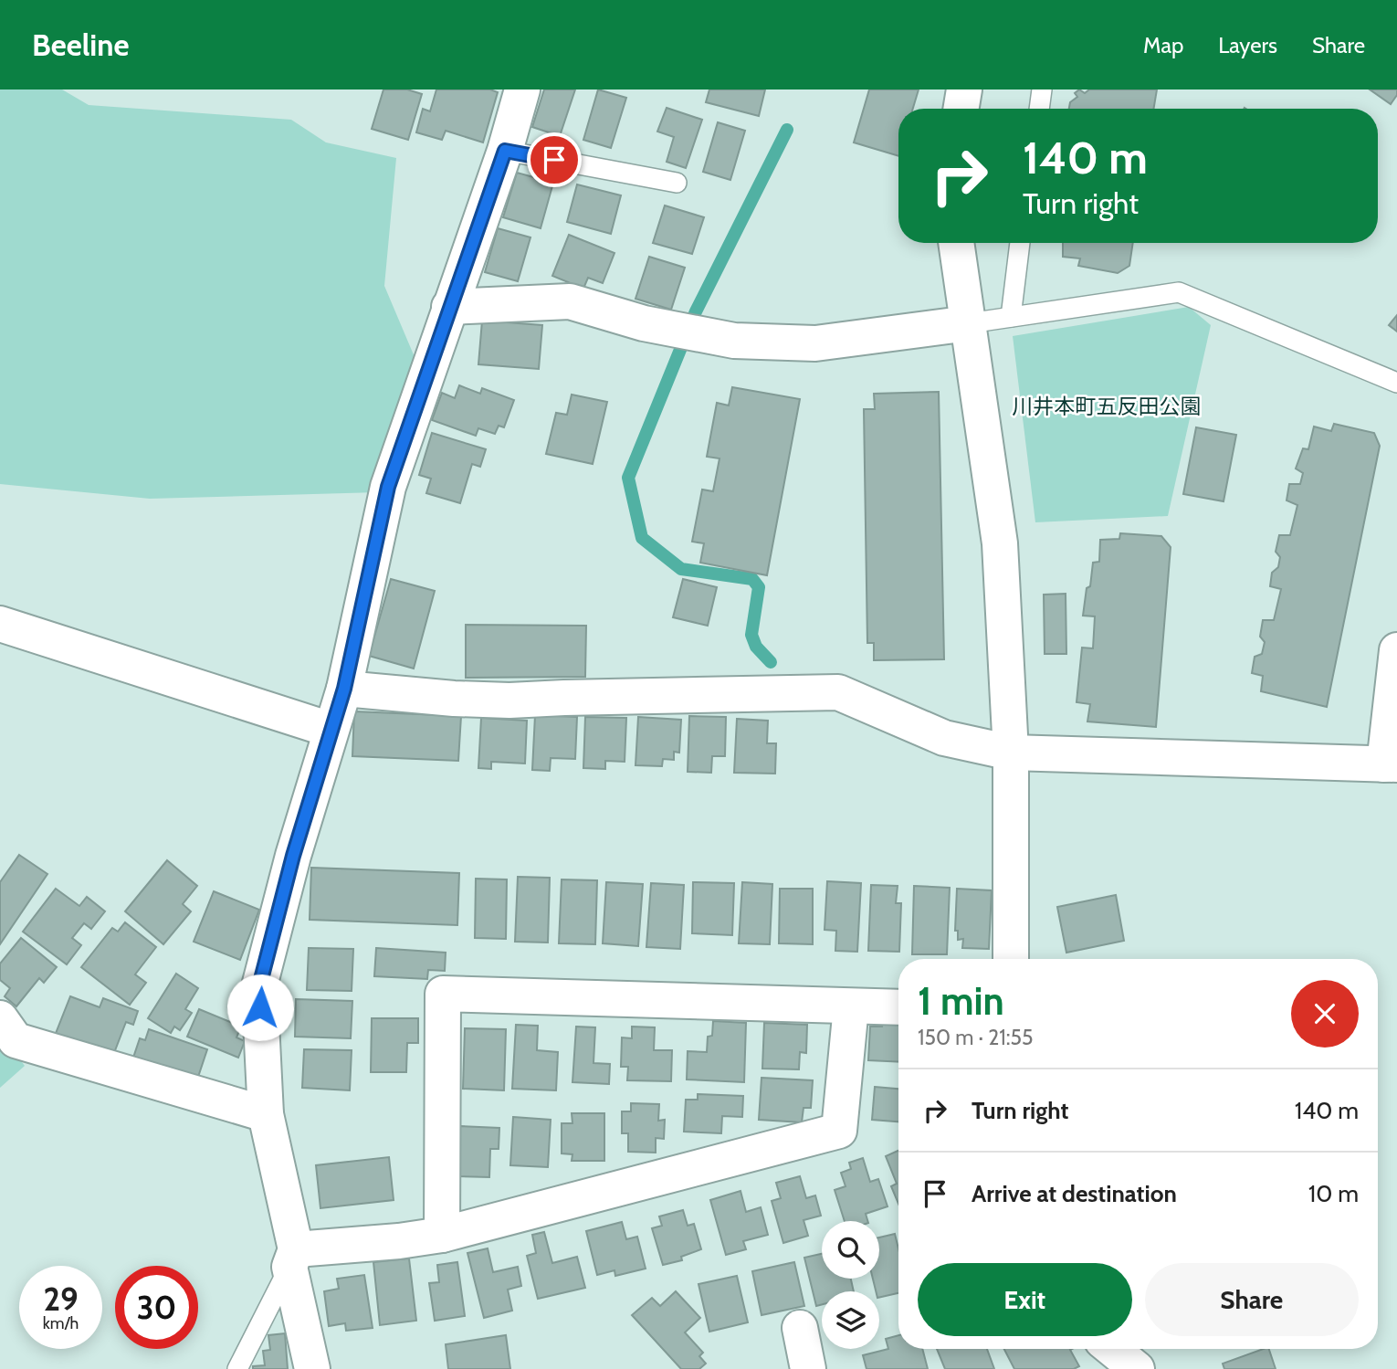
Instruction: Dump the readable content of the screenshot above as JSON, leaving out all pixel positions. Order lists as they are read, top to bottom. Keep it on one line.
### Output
{"parks":["川井本町五反田公園"],"page":{"header":"Beeline","nav":["Map","Layers","Share"],"turn":["140 m","Turn right"],"heading":["1 min","150 m · 21:55"],"list":[{"name":"Turn right","value":"140 m"},{"name":"Arrive at destination","value":"10 m"}],"buttons":["Exit","Share"],"speed":"29 km/h","limit":"30"}}
